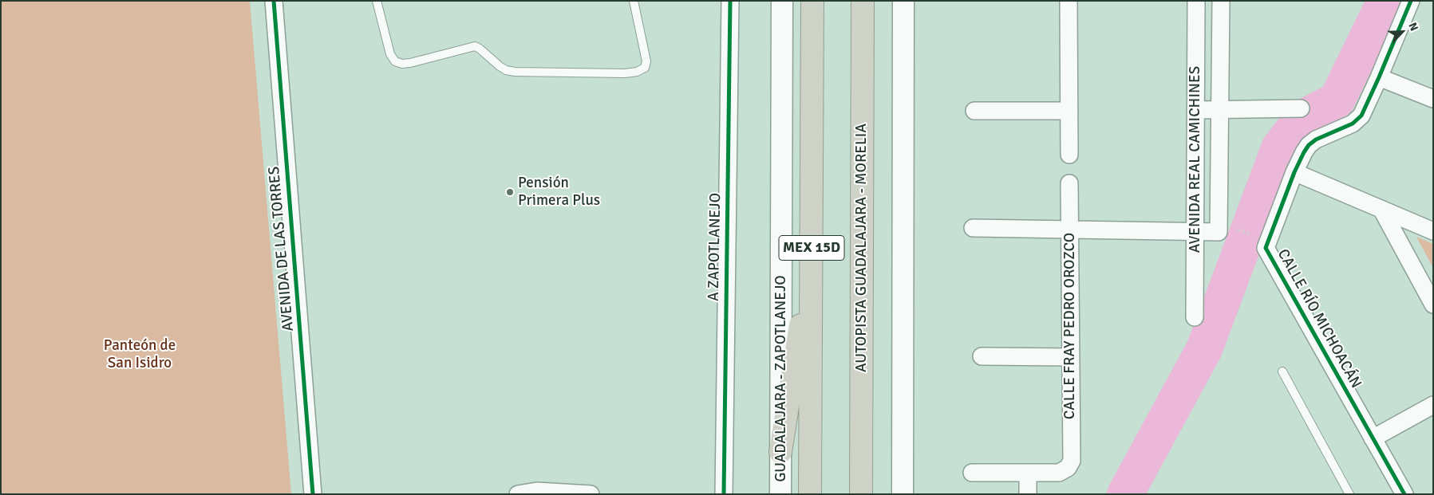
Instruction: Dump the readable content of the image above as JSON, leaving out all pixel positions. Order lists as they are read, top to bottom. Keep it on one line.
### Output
{"streets":{"highway":["MEX 15D","AUTOPISTA GUADALAJARA - MORELIA"],"street":["AVENIDA REAL CAMICHINES","A ZAPOTLANEJO","AVENIDA DE LAS TORRES","CALLE RÍO MICHOACÁN","CALLE FRAY PEDRO OROZCO","GUADALAJARA - ZAPOTLANEJO"]},"parks":["Panteón de San Isidro"],"places":["Pensión Primera Plus"],"north":"top right"}
